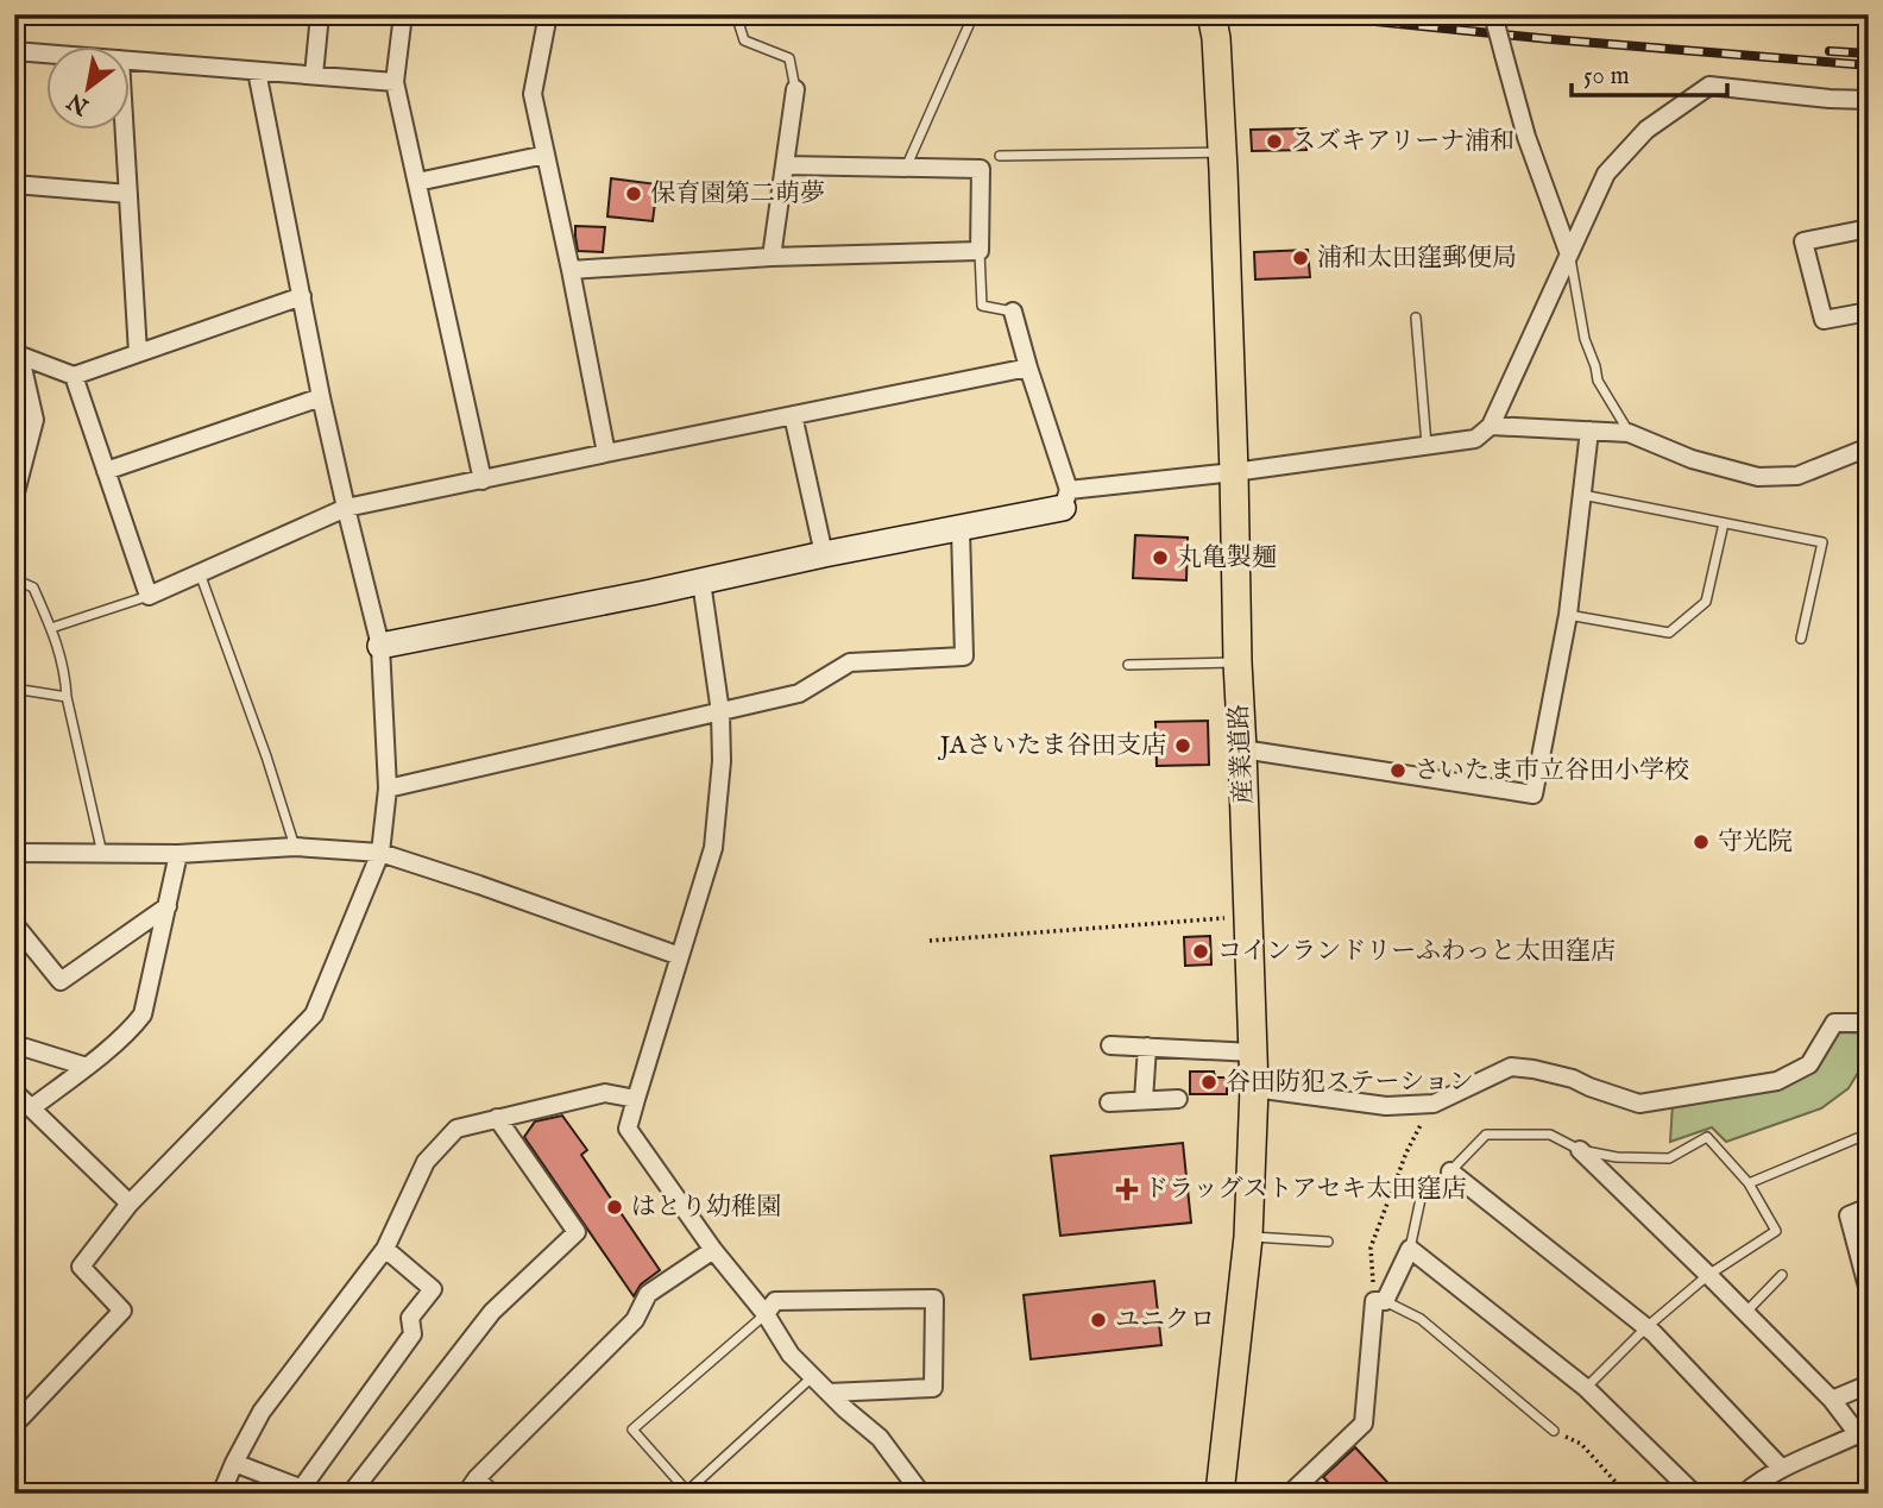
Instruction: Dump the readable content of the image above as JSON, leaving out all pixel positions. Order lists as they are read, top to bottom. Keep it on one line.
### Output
{"streets":{"main road":["産業道路"]},"places":{"other":["スズキアリーナ浦和","保育園第二萌夢","浦和太田窪郵便局","丸亀製麺","JAさいたま谷田支店","さいたま市立谷田小学校","守光院","コインランドリーふわっと太田窪店","谷田防犯ステーション","はとり幼稚園","ユニクロ"],"health":["ドラッグストアセキ太田窪店"]},"scale_bar":"50 m","north":"bottom left"}
